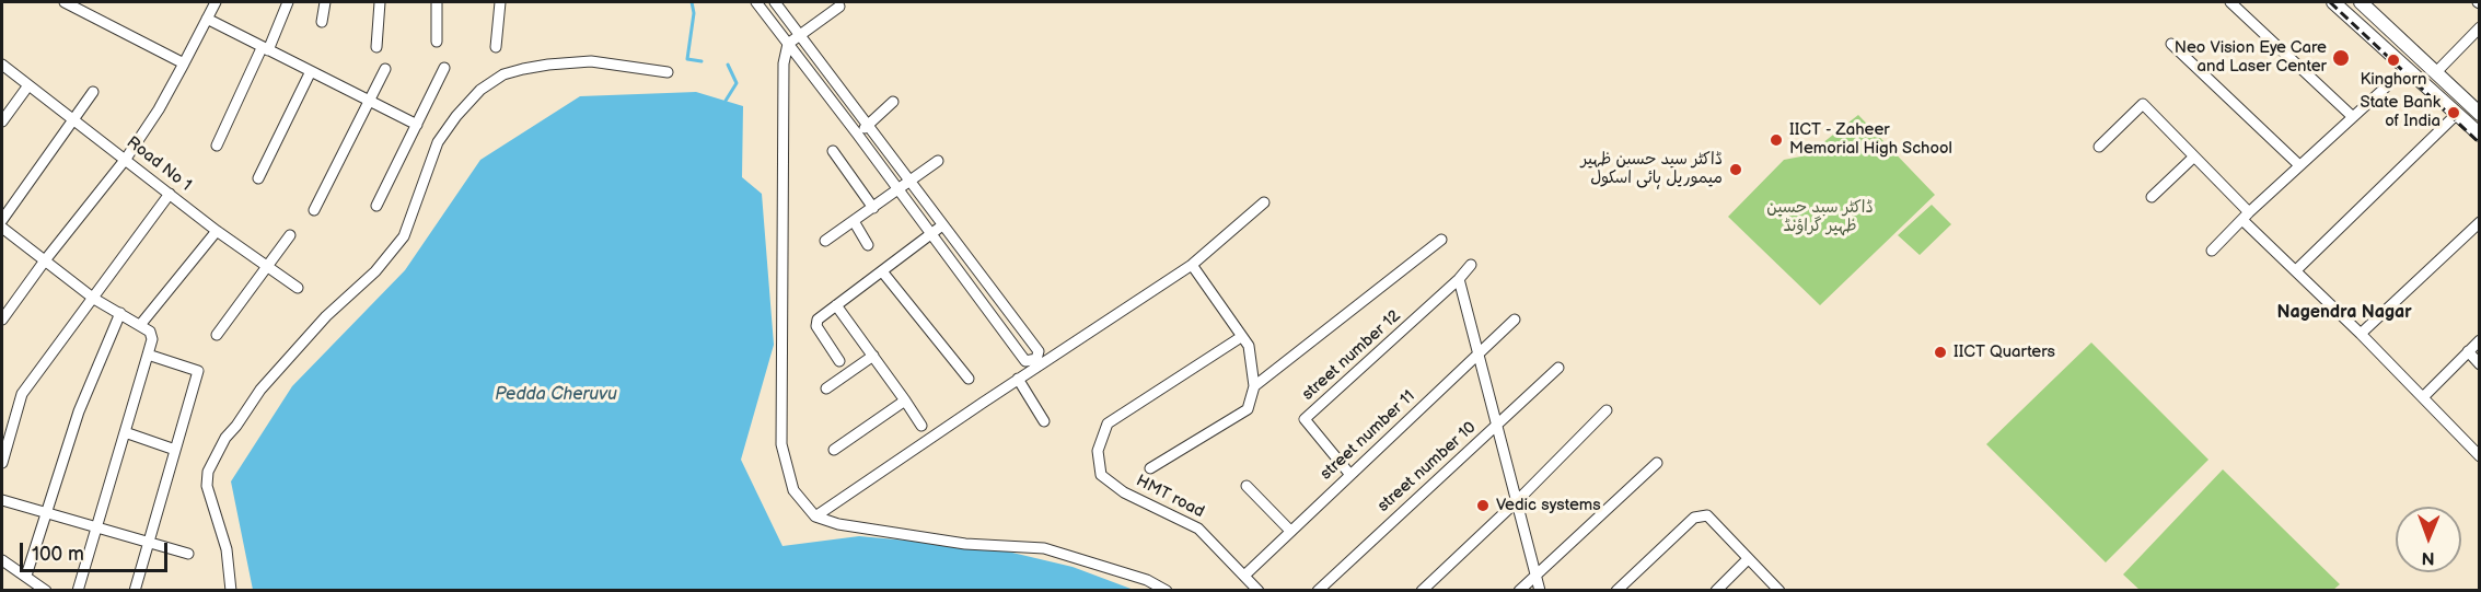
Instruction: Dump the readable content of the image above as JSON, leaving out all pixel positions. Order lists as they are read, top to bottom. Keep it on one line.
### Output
{"streets":{"street":["Road No 1","street number 12","street number 11","street number 10","HMT road"]},"crossings":[["street number 12","street number 11"],["street number 11","HMT road"]],"districts":["Nagendra Nagar"],"water":["Pedda Cheruvu"],"parks":["ڈاکٹر سید حسین ظہیر گراؤنڈ"],"places":["Neo Vision Eye Care and Laser Center","Kinghorn","State Bank of India","IICT - Zaheer Memorial High School","ڈاکٹر سید حسین ظہیر میموریل ہائی اسکول","IICT Quarters","Vedic systems"],"scale_bar":"100 m","north":"bottom"}
